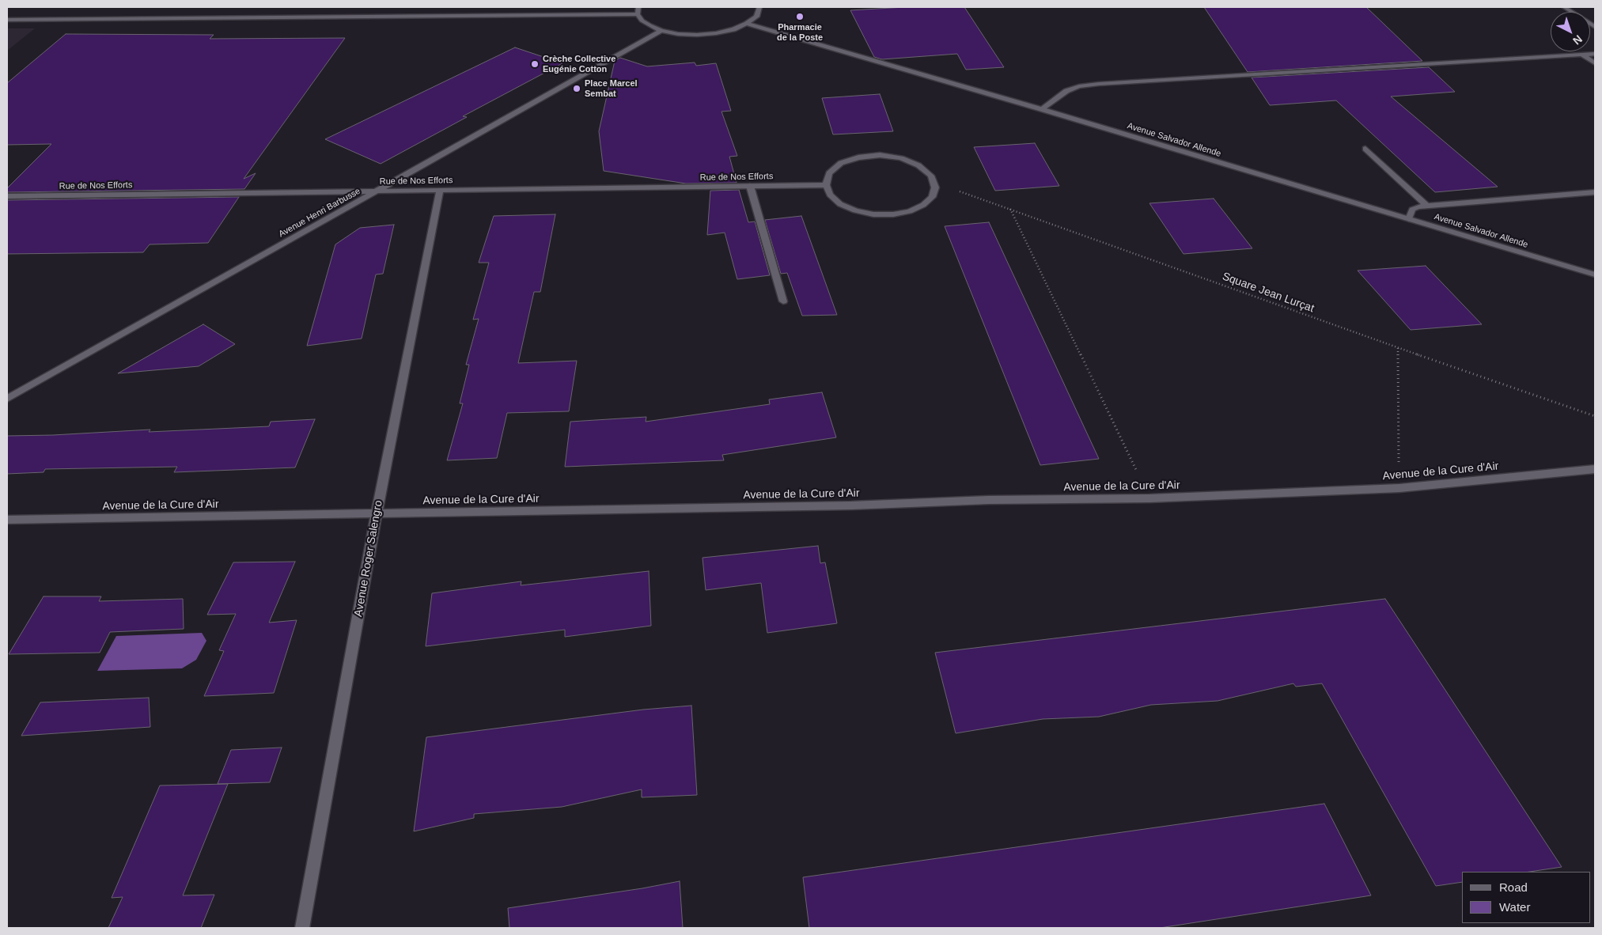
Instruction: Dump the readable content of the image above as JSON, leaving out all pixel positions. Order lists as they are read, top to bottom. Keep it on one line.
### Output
{"streets":{"street":["Avenue Salvador Allende","Rue de Nos Efforts","Avenue Henri Barbusse","Avenue de la Cure d'Air","Avenue Roger Salengro"],"path":["Square Jean Lurçat"]},"crossings":[["Rue de Nos Efforts","Avenue Henri Barbusse"],["Rue de Nos Efforts","Square Jean Lurçat"],["Rue de Nos Efforts","Avenue Roger Salengro"],["Avenue de la Cure d'Air","Avenue Roger Salengro"]],"places":["Pharmacie de la Poste","Crèche Collective Eugénie Cotton","Place Marcel Sembat"],"legend":["Road","Water"],"north":"bottom right"}
